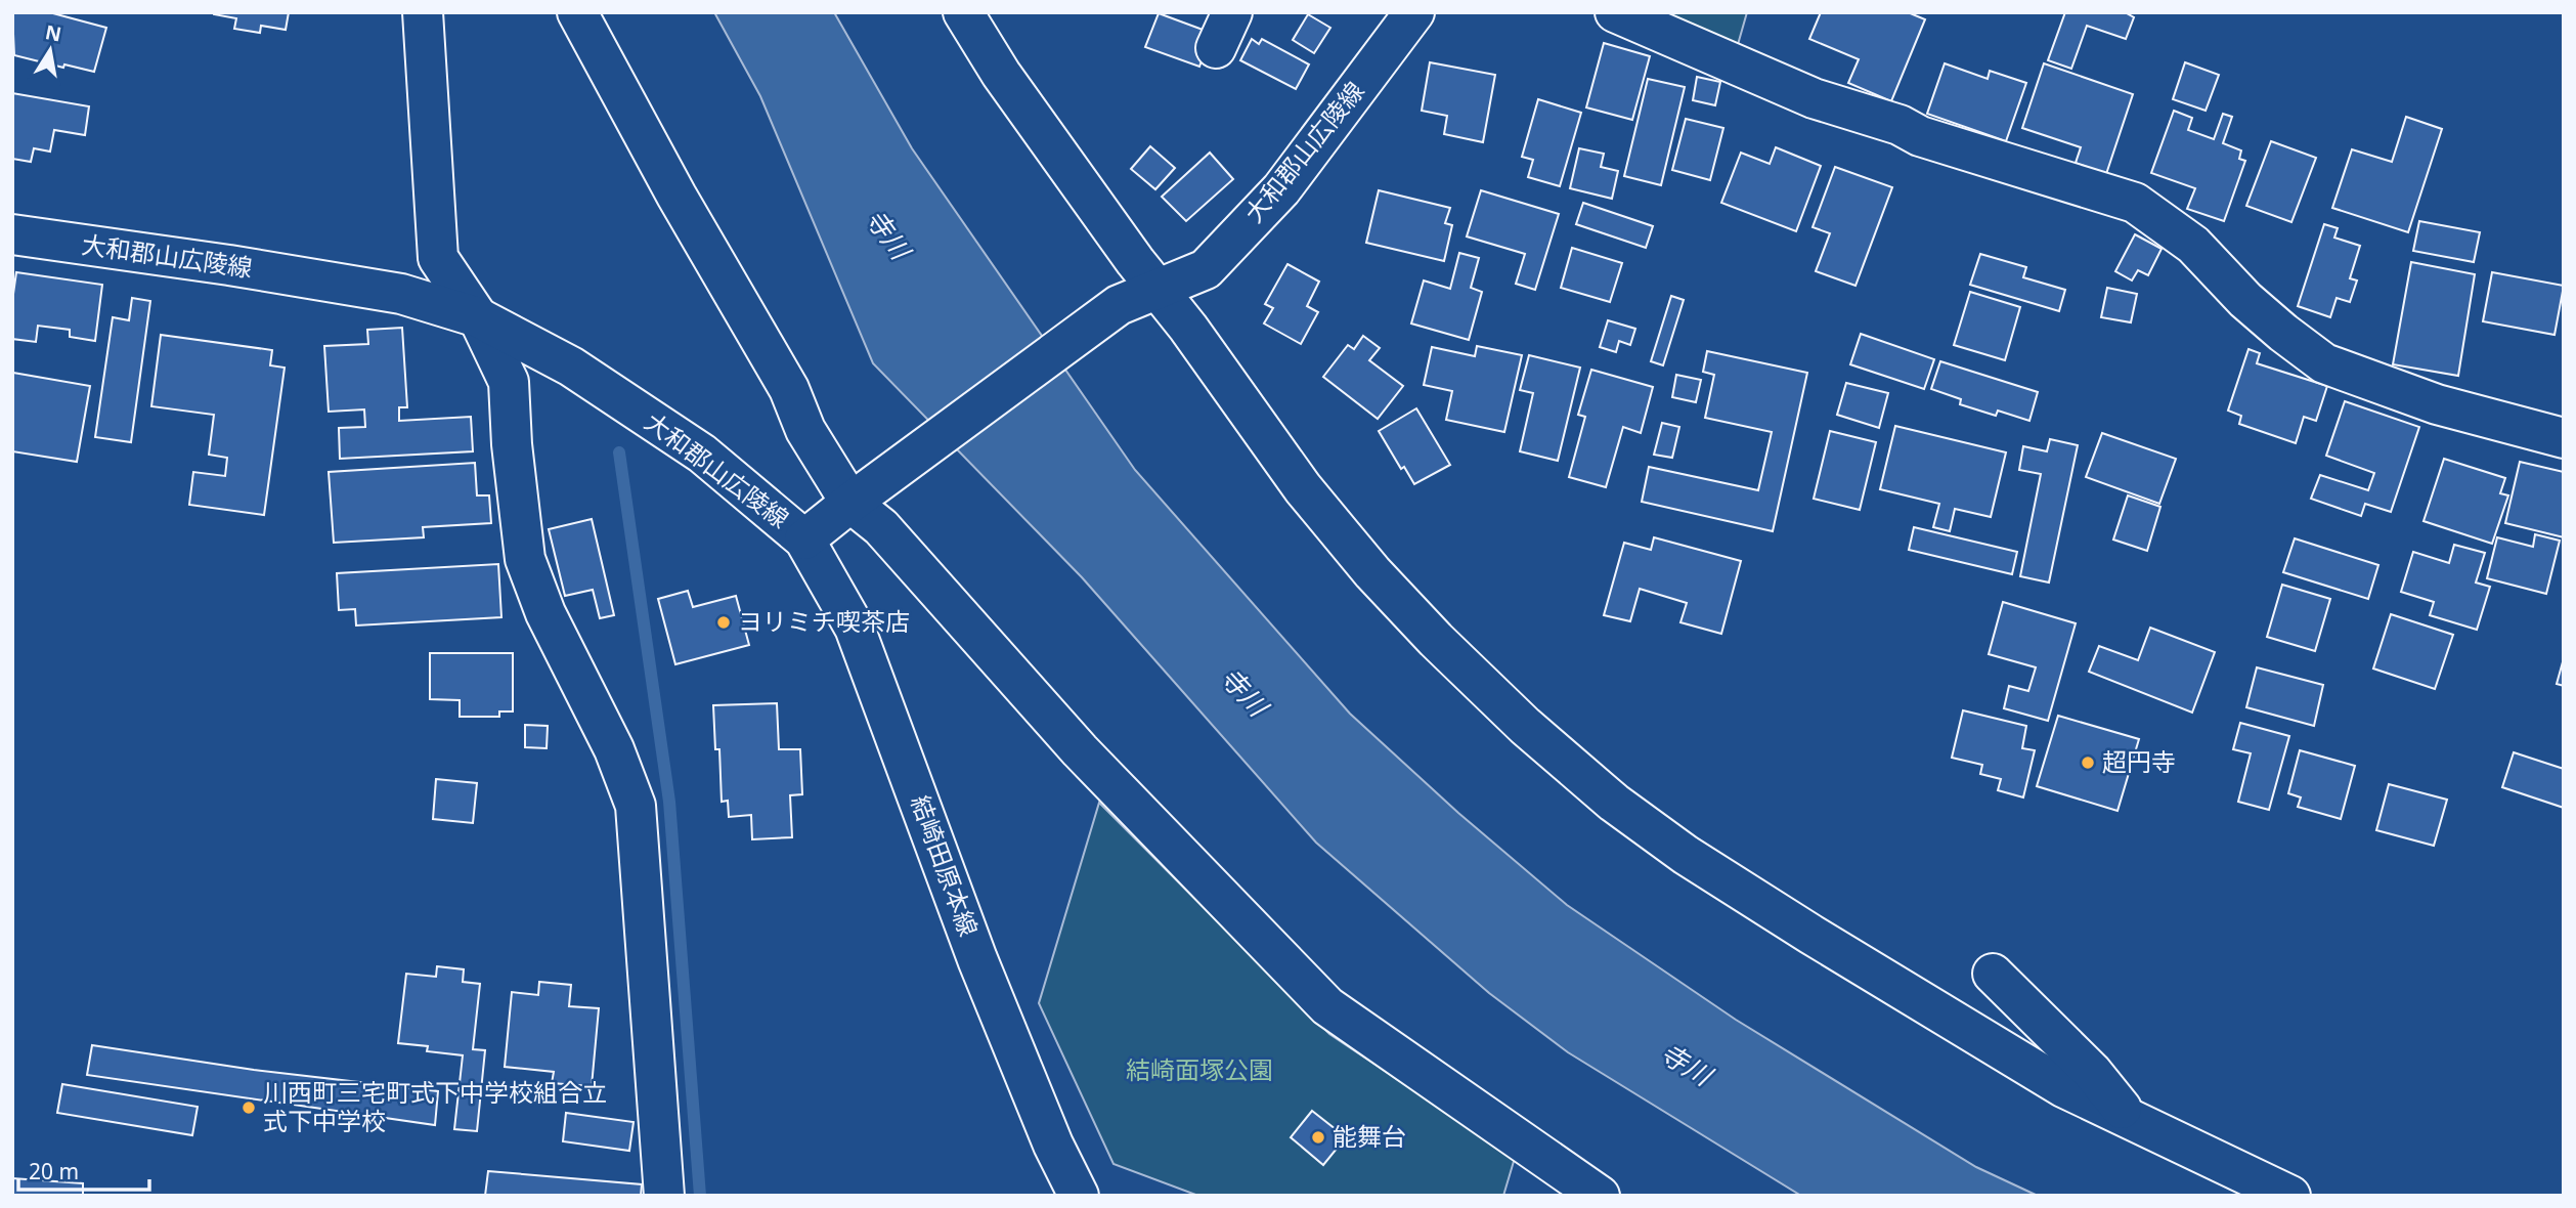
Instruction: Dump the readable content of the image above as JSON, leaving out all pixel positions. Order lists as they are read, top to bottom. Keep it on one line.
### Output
{"streets":{"street":["大和郡山広陵線","結崎田原本線"]},"crossings":[["大和郡山広陵線","結崎田原本線"]],"water":["寺川"],"parks":["結崎面塚公園"],"places":["ヨリミチ喫茶店","超円寺","川西町三宅町式下中学校組合立 式下中学校","能舞台"],"scale_bar":"20 m","north":"top"}
